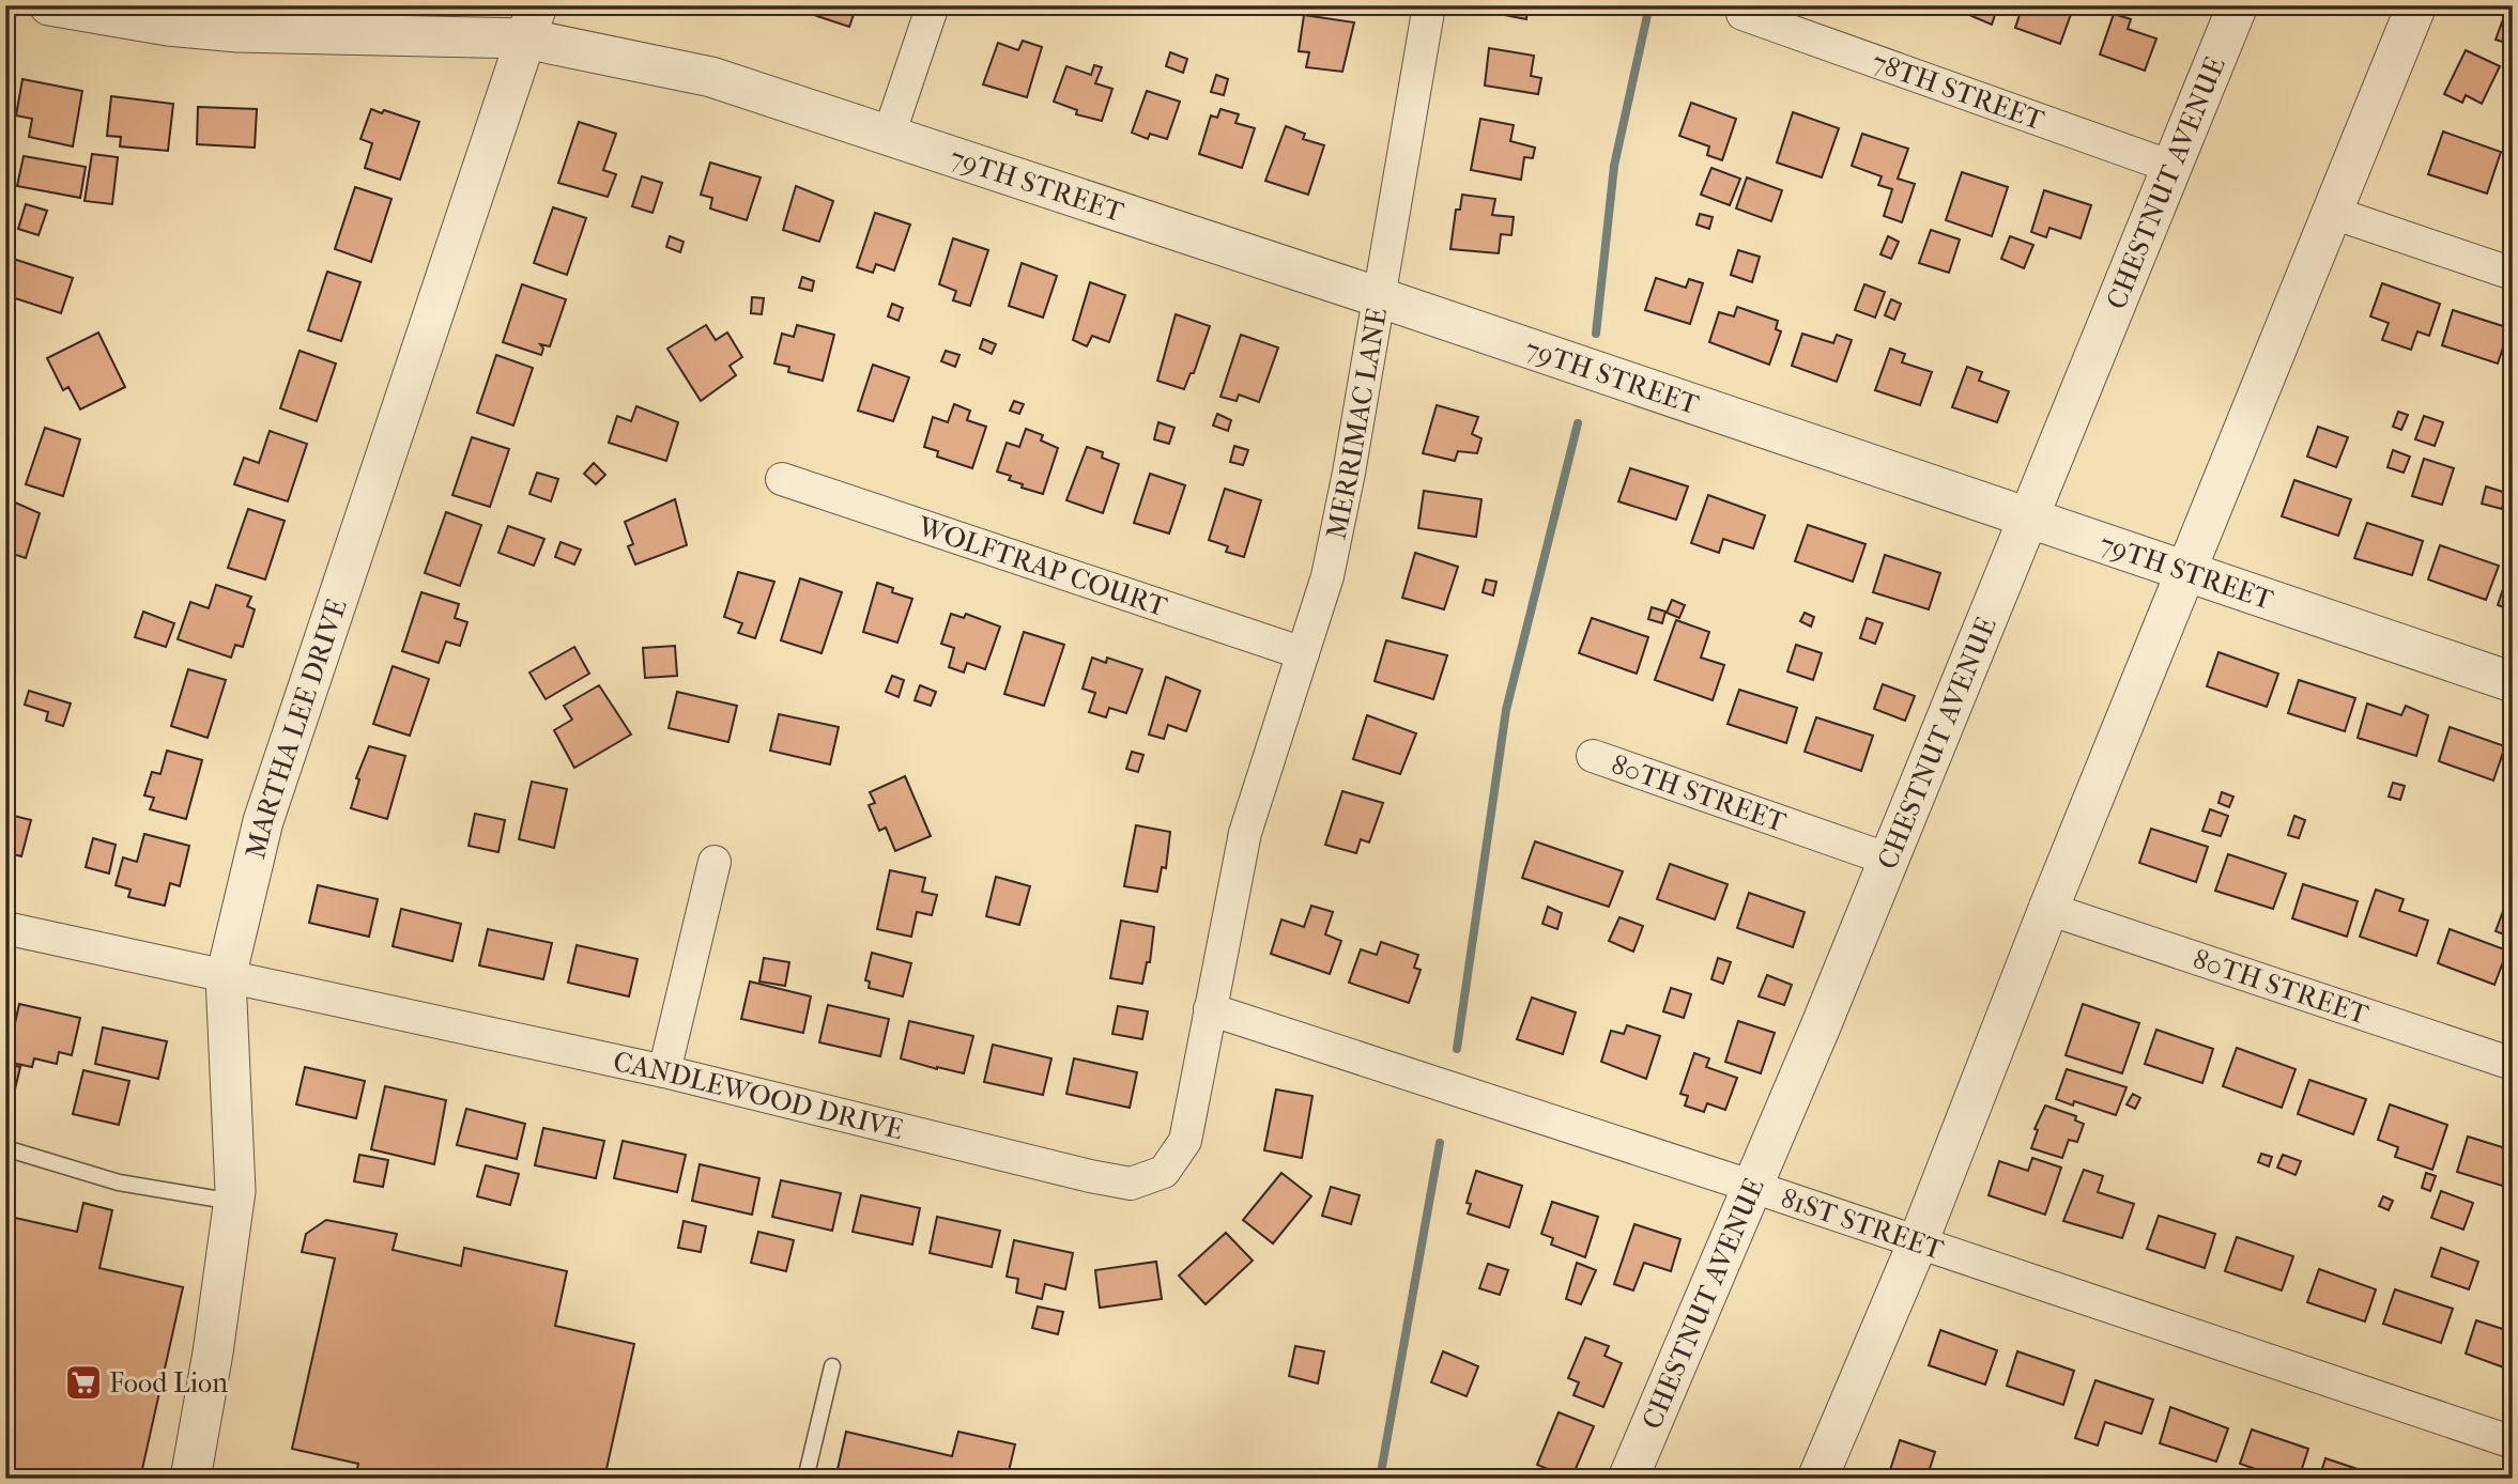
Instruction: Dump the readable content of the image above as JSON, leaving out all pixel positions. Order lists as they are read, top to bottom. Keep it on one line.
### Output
{"streets":{"street":["78TH STREET","CHESTNUT AVENUE","79TH STREET","MERRIMAC LANE","WOLFTRAP COURT","MARTHA LEE DRIVE","80TH STREET","CANDLEWOOD DRIVE","81ST STREET"]},"crossings":[["78TH STREET","CHESTNUT AVENUE"],["CHESTNUT AVENUE","79TH STREET"],["CHESTNUT AVENUE","80TH STREET"],["CHESTNUT AVENUE","81ST STREET"],["79TH STREET","MERRIMAC LANE"],["79TH STREET","MARTHA LEE DRIVE"],["MERRIMAC LANE","WOLFTRAP COURT"],["MERRIMAC LANE","CANDLEWOOD DRIVE"],["MARTHA LEE DRIVE","CANDLEWOOD DRIVE"],["CANDLEWOOD DRIVE","81ST STREET"]],"places":{"supermarket":["Food Lion"]}}
